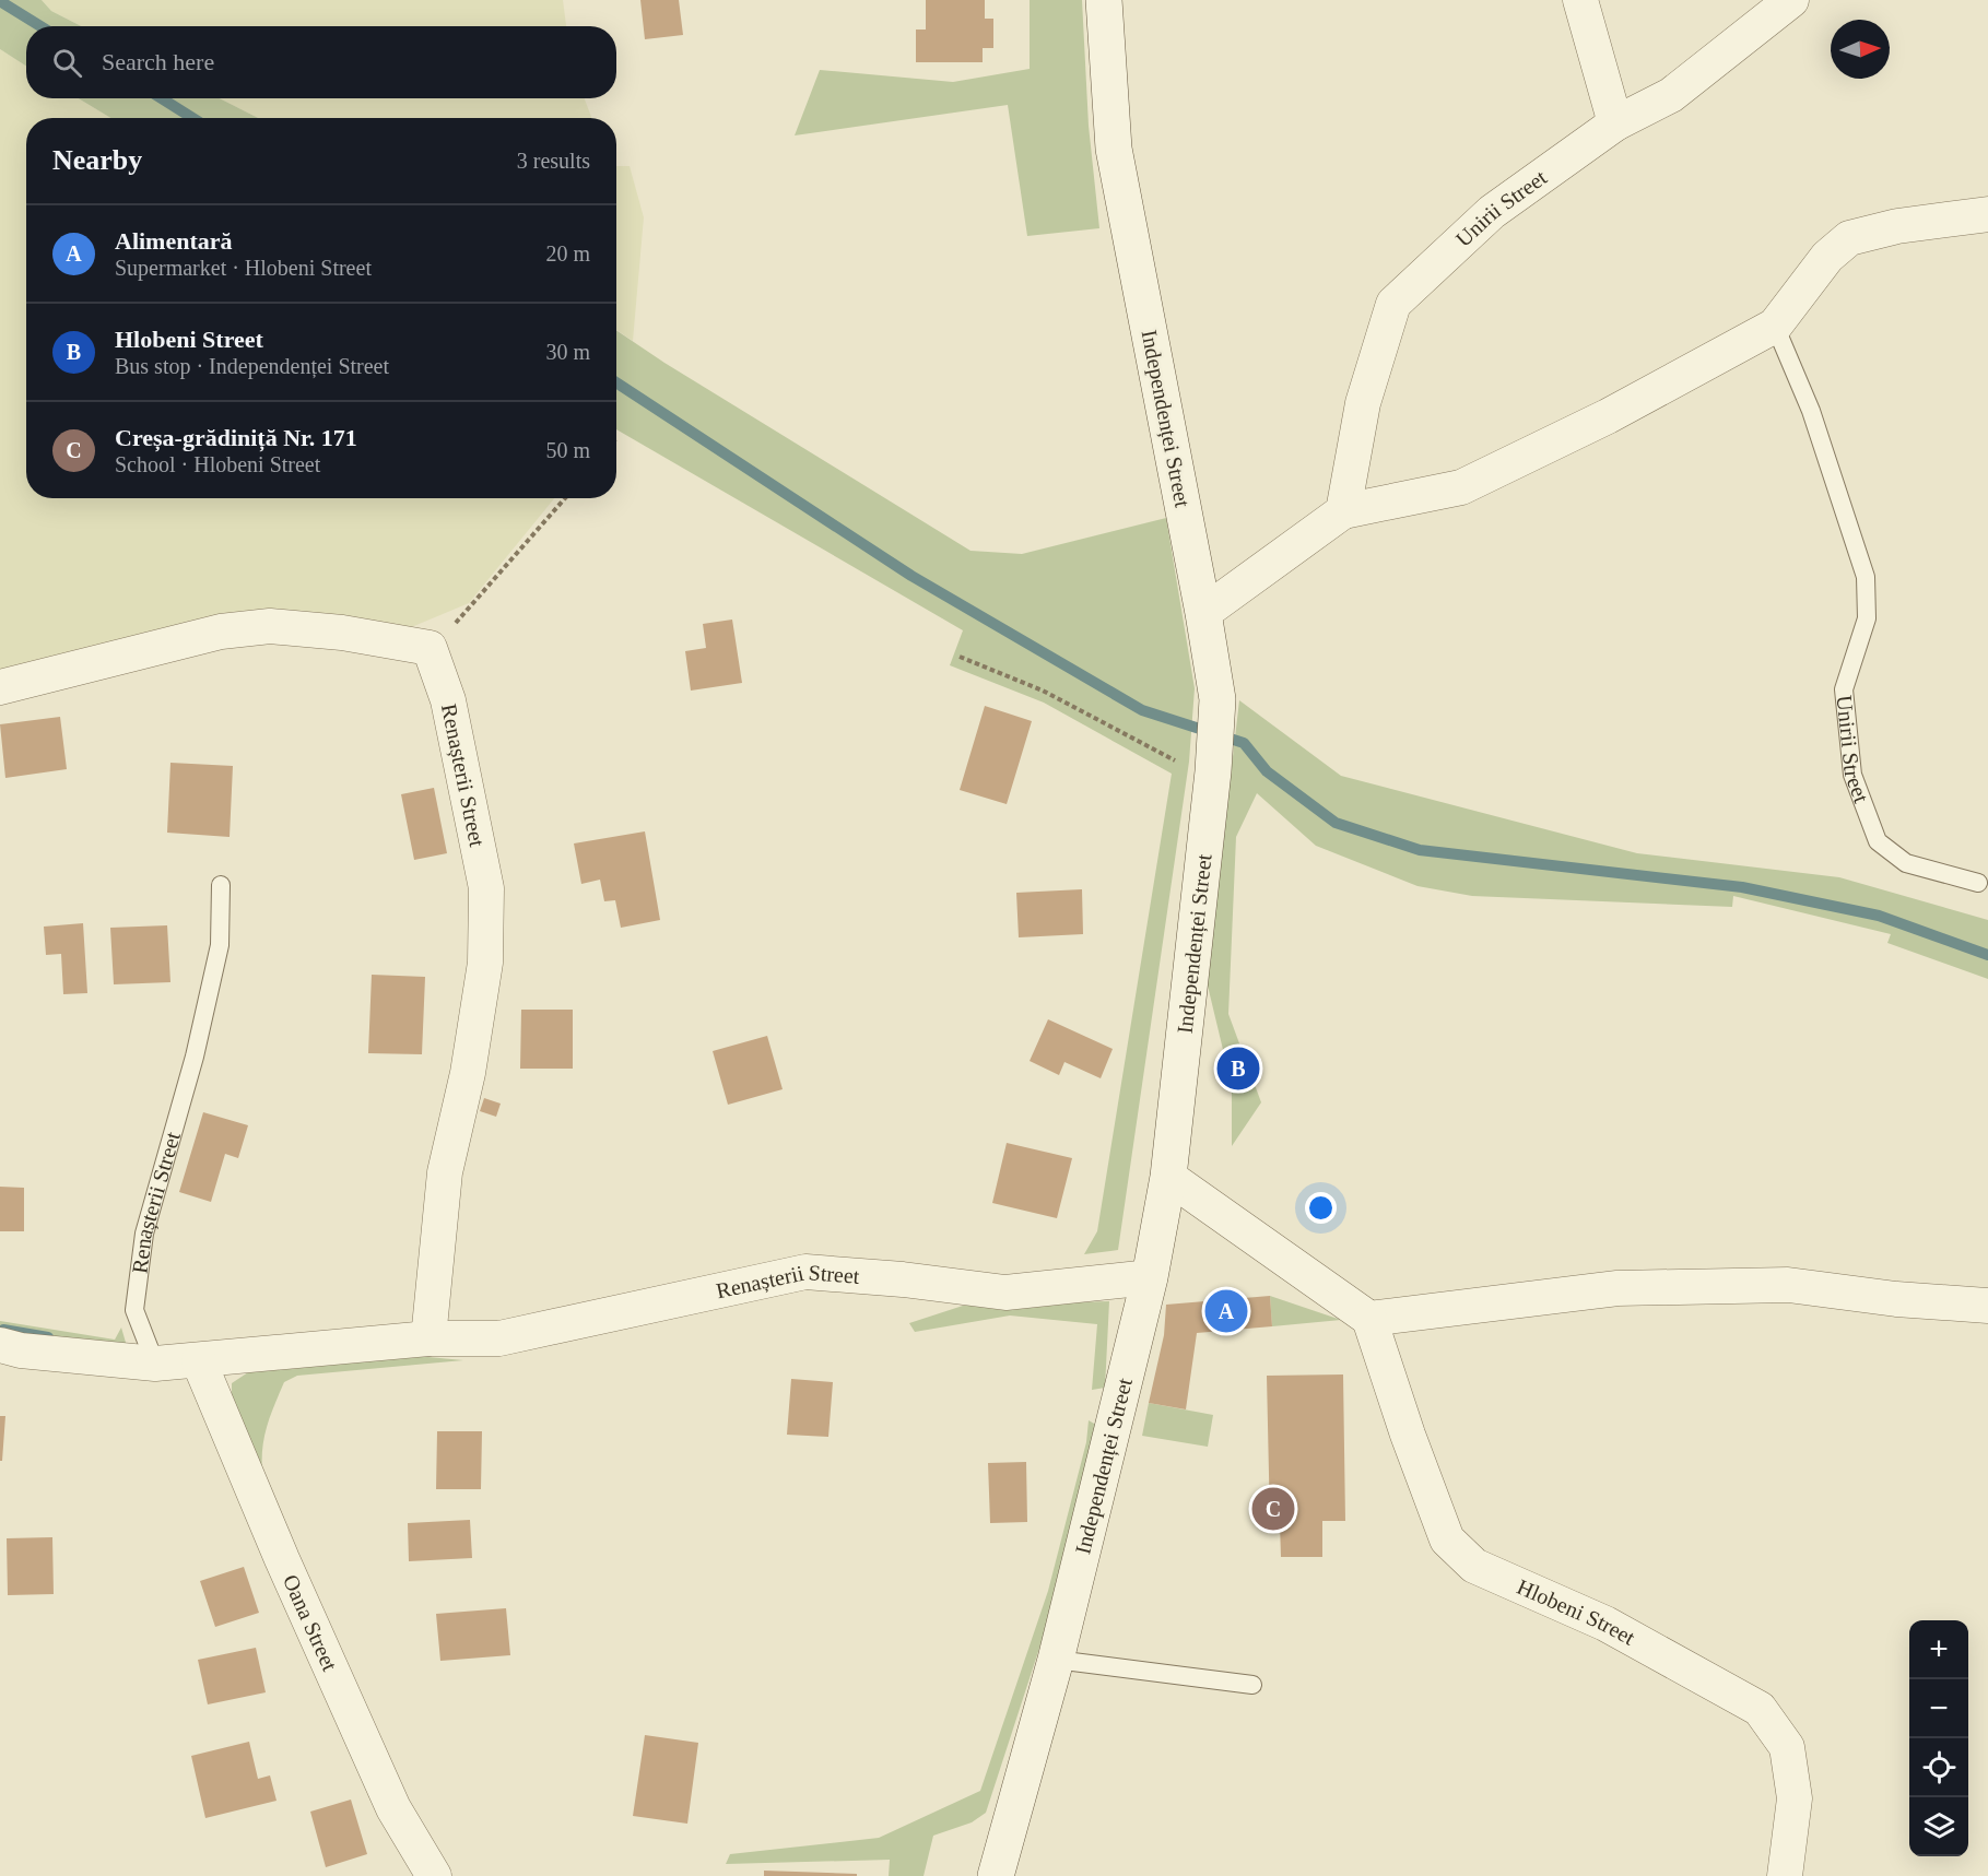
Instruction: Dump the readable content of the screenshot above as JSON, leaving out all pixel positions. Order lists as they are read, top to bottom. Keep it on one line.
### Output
{"streets":{"main road":["Independenței Street"],"street":["Unirii Street","Renașterii Street","Hlobeni Street","Oana Street"]},"crossings":[["Independenței Street","Renașterii Street"],["Renașterii Street","Oana Street"]],"north":"right","page":{"search":"Search here","heading":["Nearby","3 results"],"list":[{"mark":"A","name":"Alimentară","note":"Supermarket · Hlobeni Street","value":"20 m"},{"mark":"B","name":"Hlobeni Street","note":"Bus stop · Independenței Street","value":"30 m"},{"mark":"C","name":"Creșa-grădiniță Nr. 171","note":"School · Hlobeni Street","value":"50 m"}],"pins":["B","A","C"],"map_buttons":["+","−"]}}
